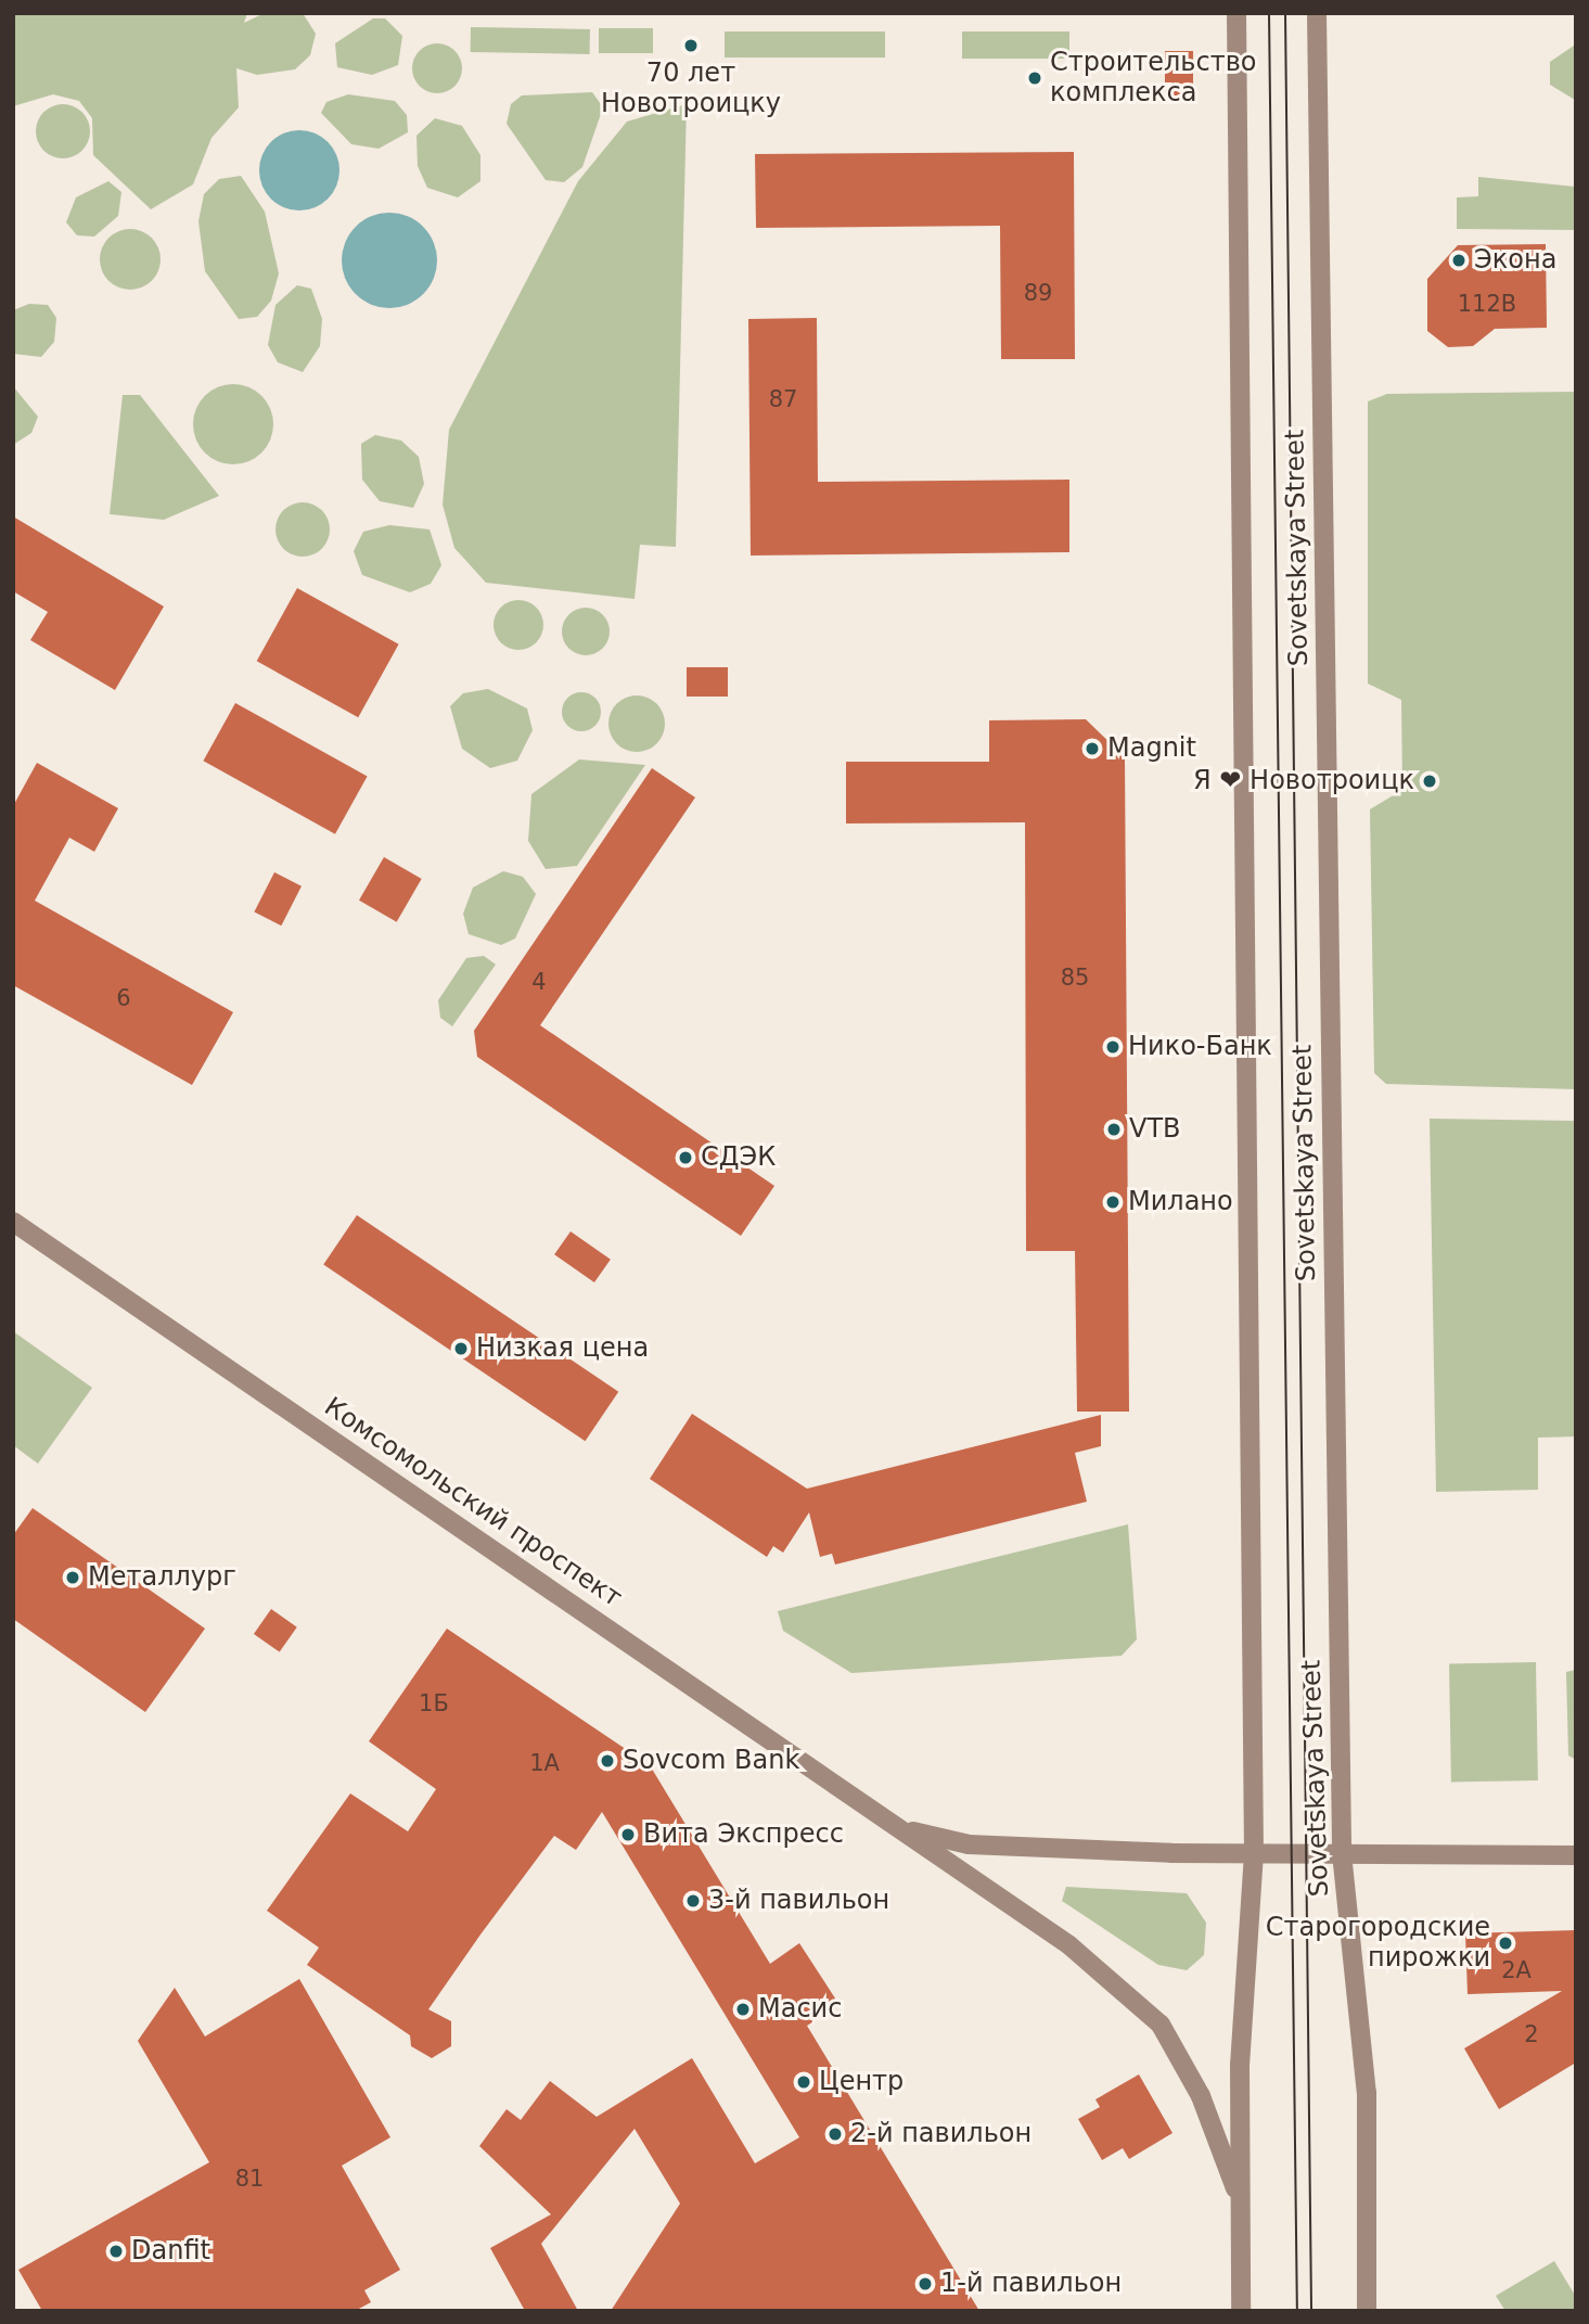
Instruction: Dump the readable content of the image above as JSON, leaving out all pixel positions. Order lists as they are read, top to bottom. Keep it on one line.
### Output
{"streets":{"main road":["Sovetskaya Street","Комсомольский проспект"]},"crossings":[["Sovetskaya Street","Комсомольский проспект"]],"places":["70 лет Новотроицку","Строительство комплекса","Экона","Magnit","Я ❤ Новотроицк","Нико-Банк","VTB","СДЭК","Милано","Низкая цена","Металлург","Sovcom Bank","Вита Экспресс","3-й павильон","Старогородские пирожки","Масис","Центр","2-й павильон","Danfit","1-й павильон"],"house_numbers":["89","112В","87","85","4","6","1Б","1А","2А","2","81"]}
